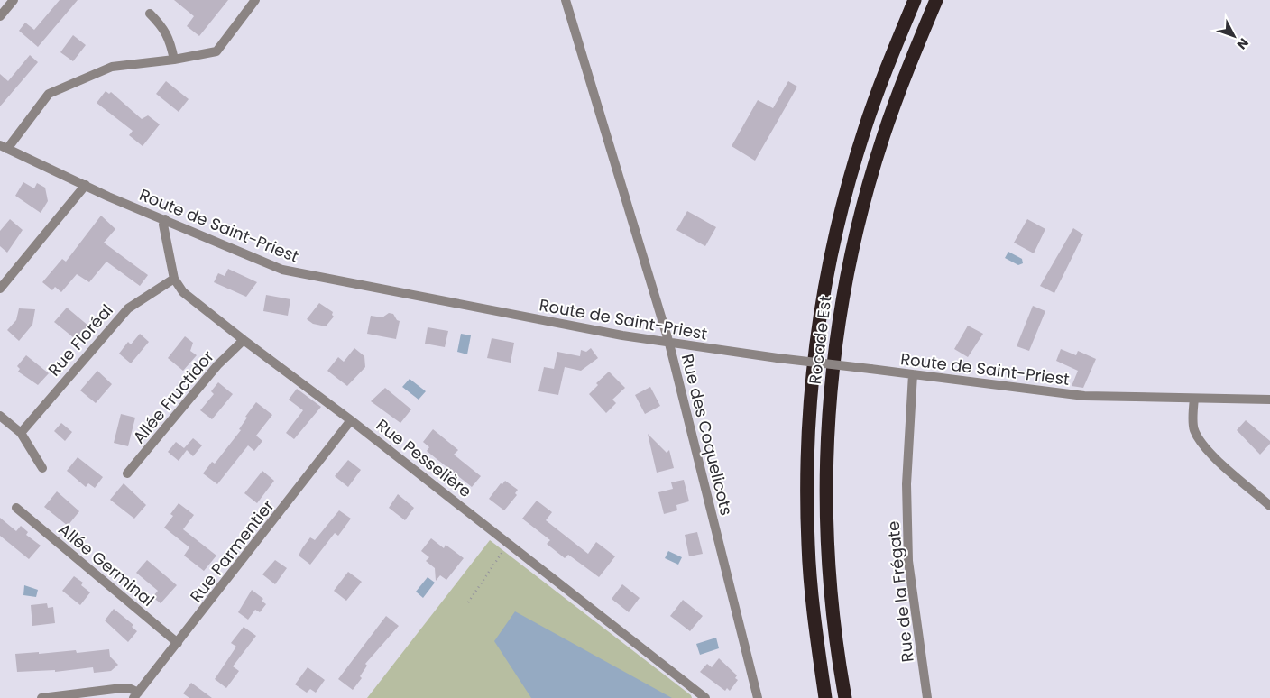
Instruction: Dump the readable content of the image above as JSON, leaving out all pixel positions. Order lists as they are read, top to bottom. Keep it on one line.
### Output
{"streets":{"highway":["Rocade Est"],"street":["Route de Saint-Priest","Rue Floréal","Allée Fructidor","Rue des Coquelicots","Rue Pesselière","Rue Parmentier","Allée Germinal","Rue de la Frégate"]},"crossings":[["Route de Saint-Priest","Rue des Coquelicots"],["Route de Saint-Priest","Rue Pesselière"],["Route de Saint-Priest","Rue de la Frégate"],["Rue Floréal","Rue Pesselière"],["Allée Fructidor","Rue Pesselière"],["Rue Pesselière","Rue Parmentier"],["Rue Parmentier","Allée Germinal"]],"north":"bottom right"}
